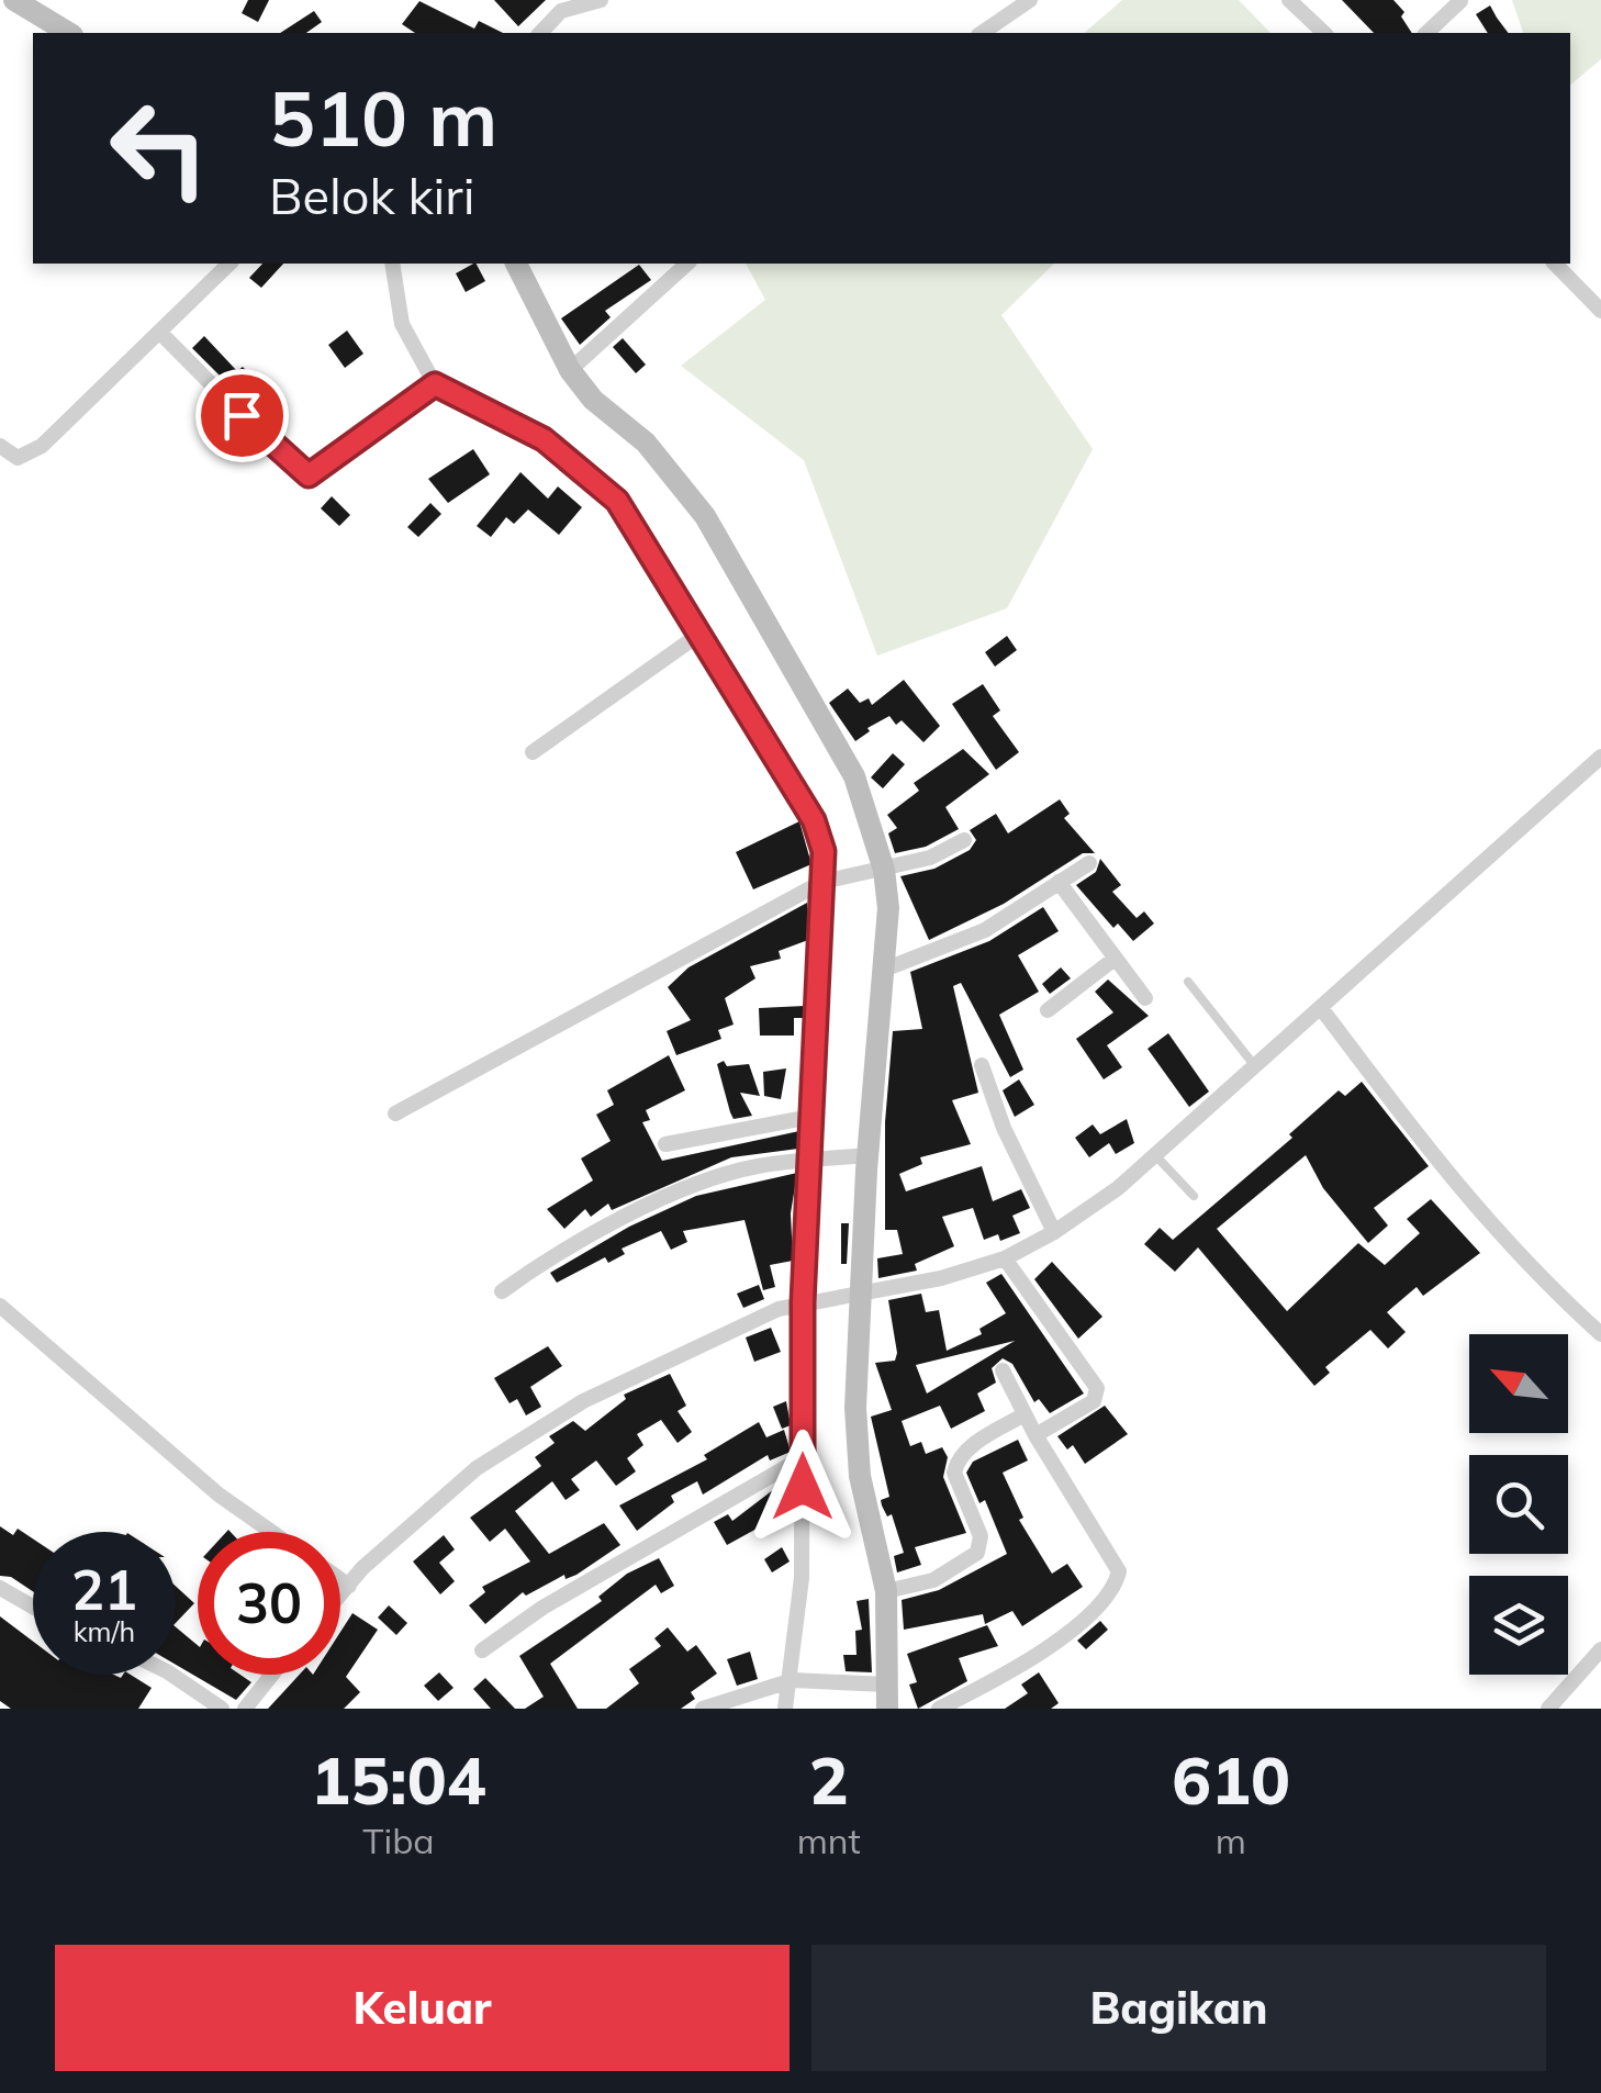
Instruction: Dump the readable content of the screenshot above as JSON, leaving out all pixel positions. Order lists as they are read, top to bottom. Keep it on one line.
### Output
{"north":"top left","page":{"turn":["510 m","Belok kiri"],"speed":"21 km/h","limit":"30","eta":["15:04","Tiba","2","mnt","610","m"],"buttons":["Keluar","Bagikan"]}}
